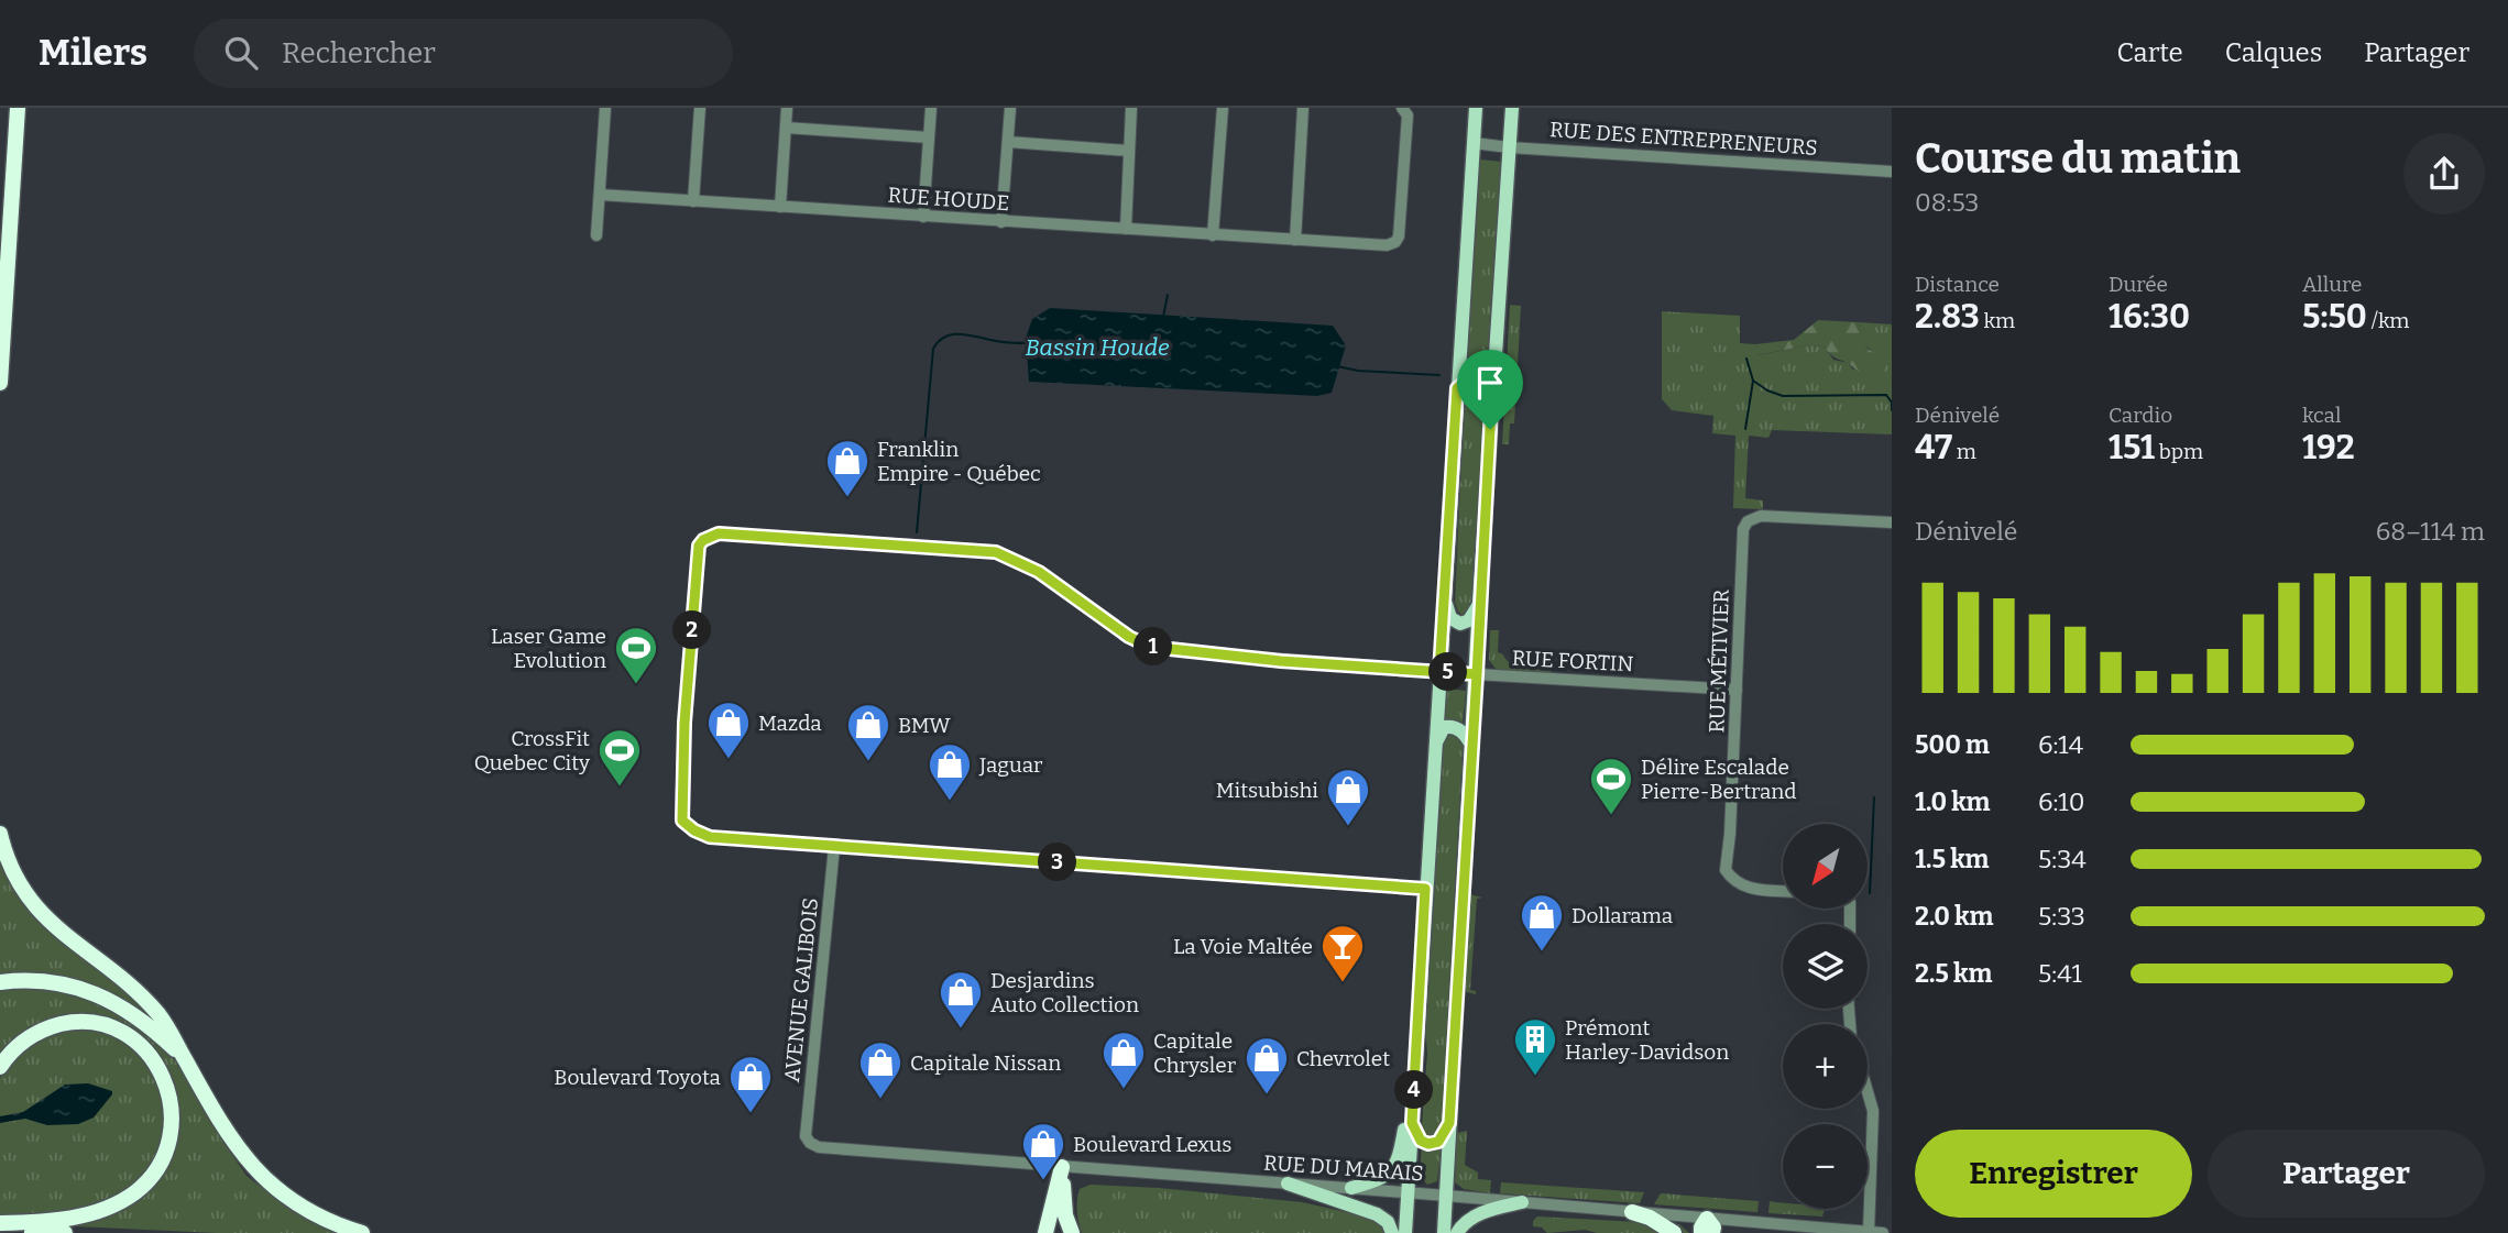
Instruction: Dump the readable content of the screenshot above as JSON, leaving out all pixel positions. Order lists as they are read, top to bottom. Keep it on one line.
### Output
{"streets":{"street":["RUE DES ENTREPRENEURS","RUE HOUDE","RUE FORTIN","RUE MÉTIVIER","AVENUE GALIBOIS","RUE DU MARAIS"]},"crossings":[["RUE FORTIN","RUE MÉTIVIER"],["RUE FORTIN","AVENUE GALIBOIS"],["AVENUE GALIBOIS","RUE DU MARAIS"]],"water":["Bassin Houde"],"places":{"shop":["Franklin Empire - Québec","Mazda","BMW","Jaguar","Mitsubishi","Dollarama","Desjardins Auto Collection","Capitale Chrysler","Chevrolet","Capitale Nissan","Boulevard Toyota","Boulevard Lexus"],"sports":["Laser Game Evolution","CrossFit Quebec City","Délire Escalade Pierre-Bertrand"],"bar":["La Voie Maltée"],"building":["Prémont Harley-Davidson"]},"north":"bottom left","page":{"header":"Milers","search":"Rechercher","nav":["Carte","Calques","Partager"],"heading":["Course du matin","08:53"],"stats":[["Distance","2.83 km"],["Durée","16:30"],["Allure","5:50 /km"],["Dénivelé","47 m"],["Cardio","151 bpm"],["kcal","192"]],"chart":["Dénivelé","68–114 m"],"pins":["2","1","5","3","4"],"list":[{"name":"500 m","note":"6:14"},{"name":"1.0 km","note":"6:10"},{"name":"1.5 km","note":"5:34"},{"name":"2.0 km","note":"5:33"},{"name":"2.5 km","note":"5:41"}],"map_buttons":["+","−"],"buttons":["Enregistrer","Partager"]}}
